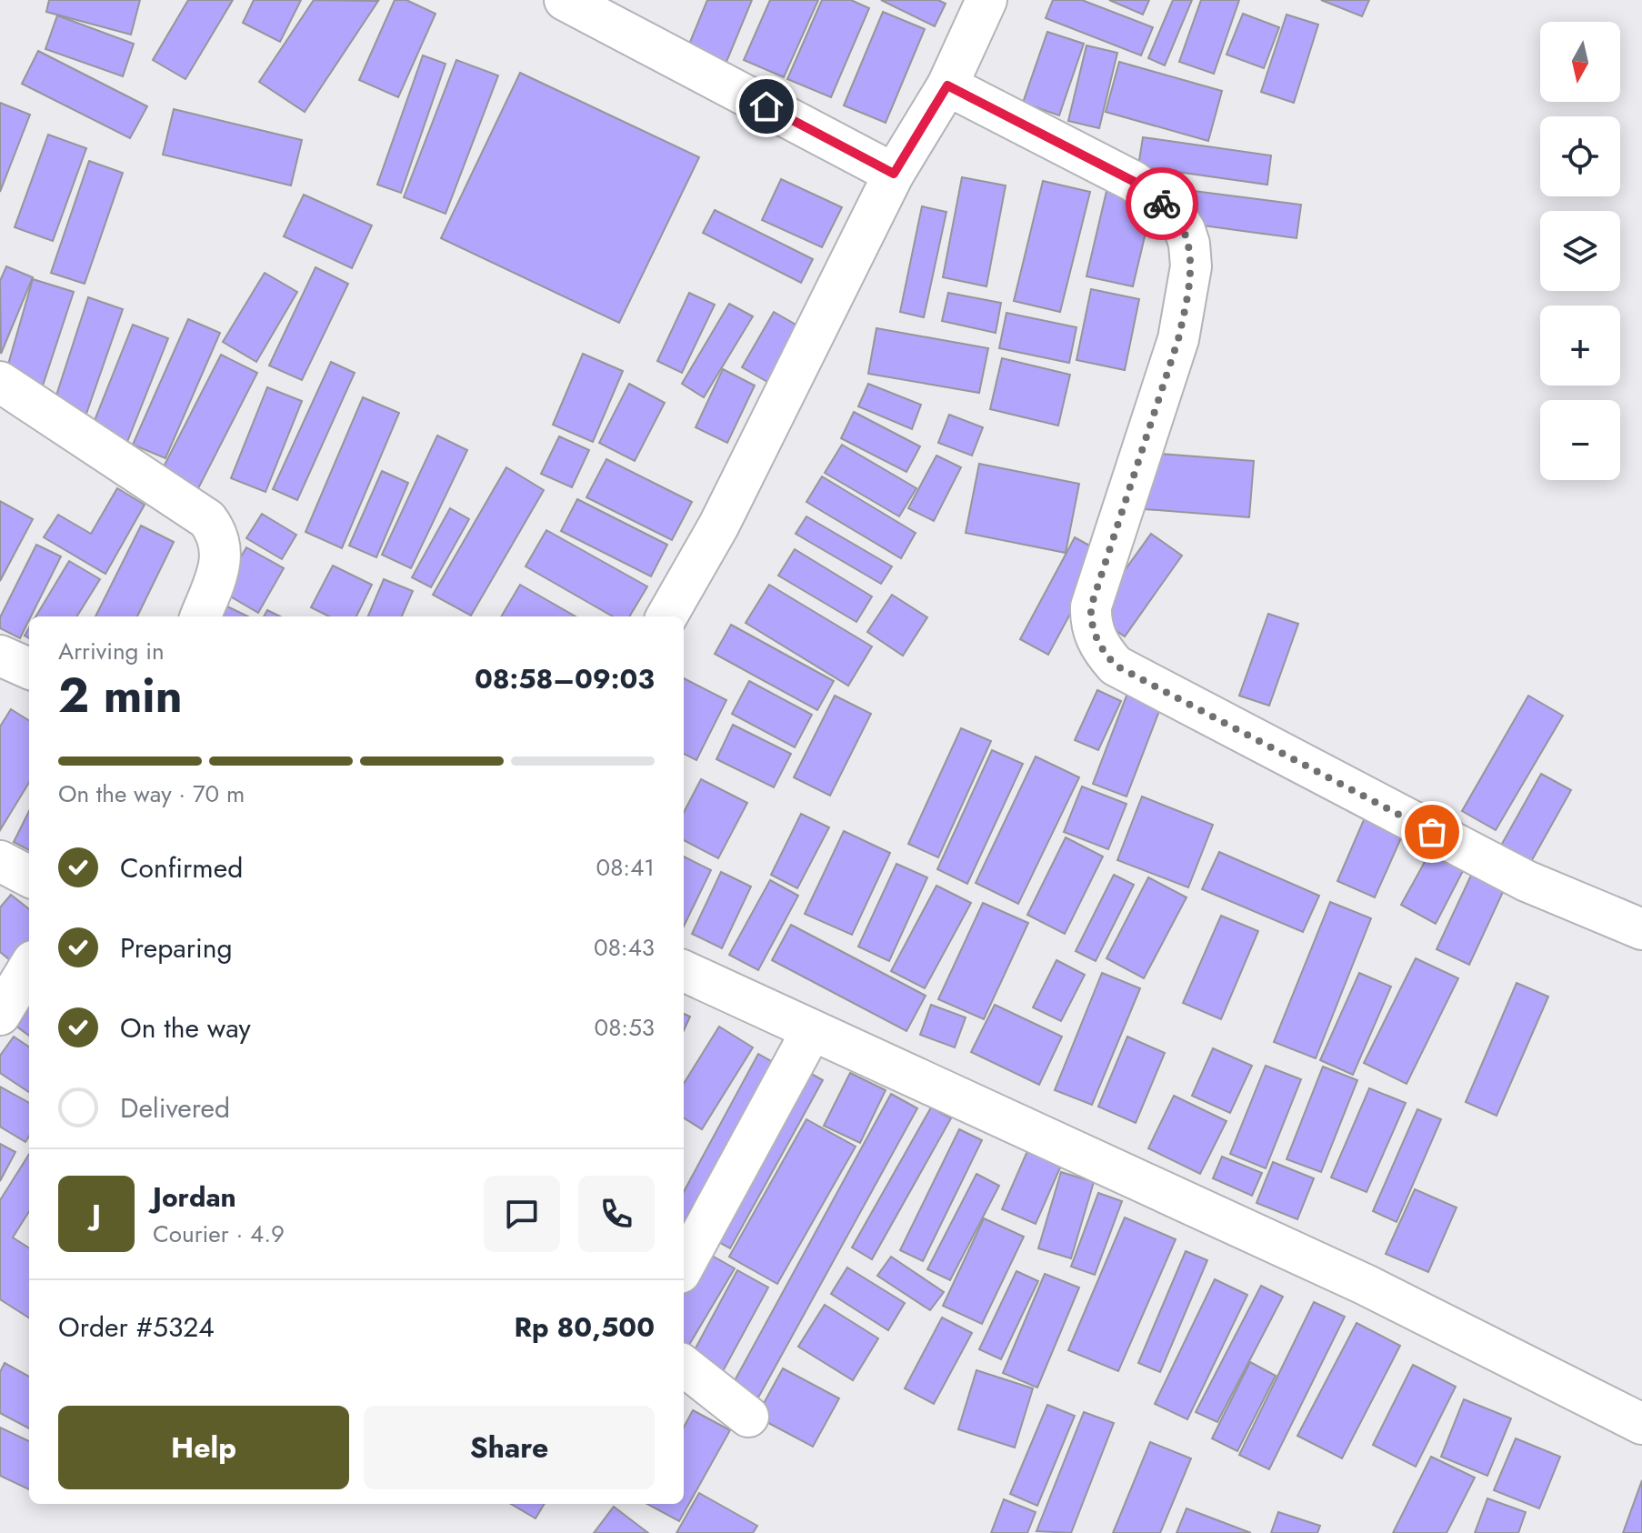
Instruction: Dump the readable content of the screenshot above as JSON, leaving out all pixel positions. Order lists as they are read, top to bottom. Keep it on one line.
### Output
{"north":"bottom","page":{"map_buttons":["+","−"],"heading":["2 min","Arriving in","08:58–09:03"],"panel":["Jordan","Courier · 4.9","Order #5324","Rp 80,500"],"bar":"On the way · 70 m","list":[["Confirmed","08:41"],["Preparing","08:43"],["On the way","08:53"],"Delivered"],"round":"J","buttons":["Help","Share"]}}
